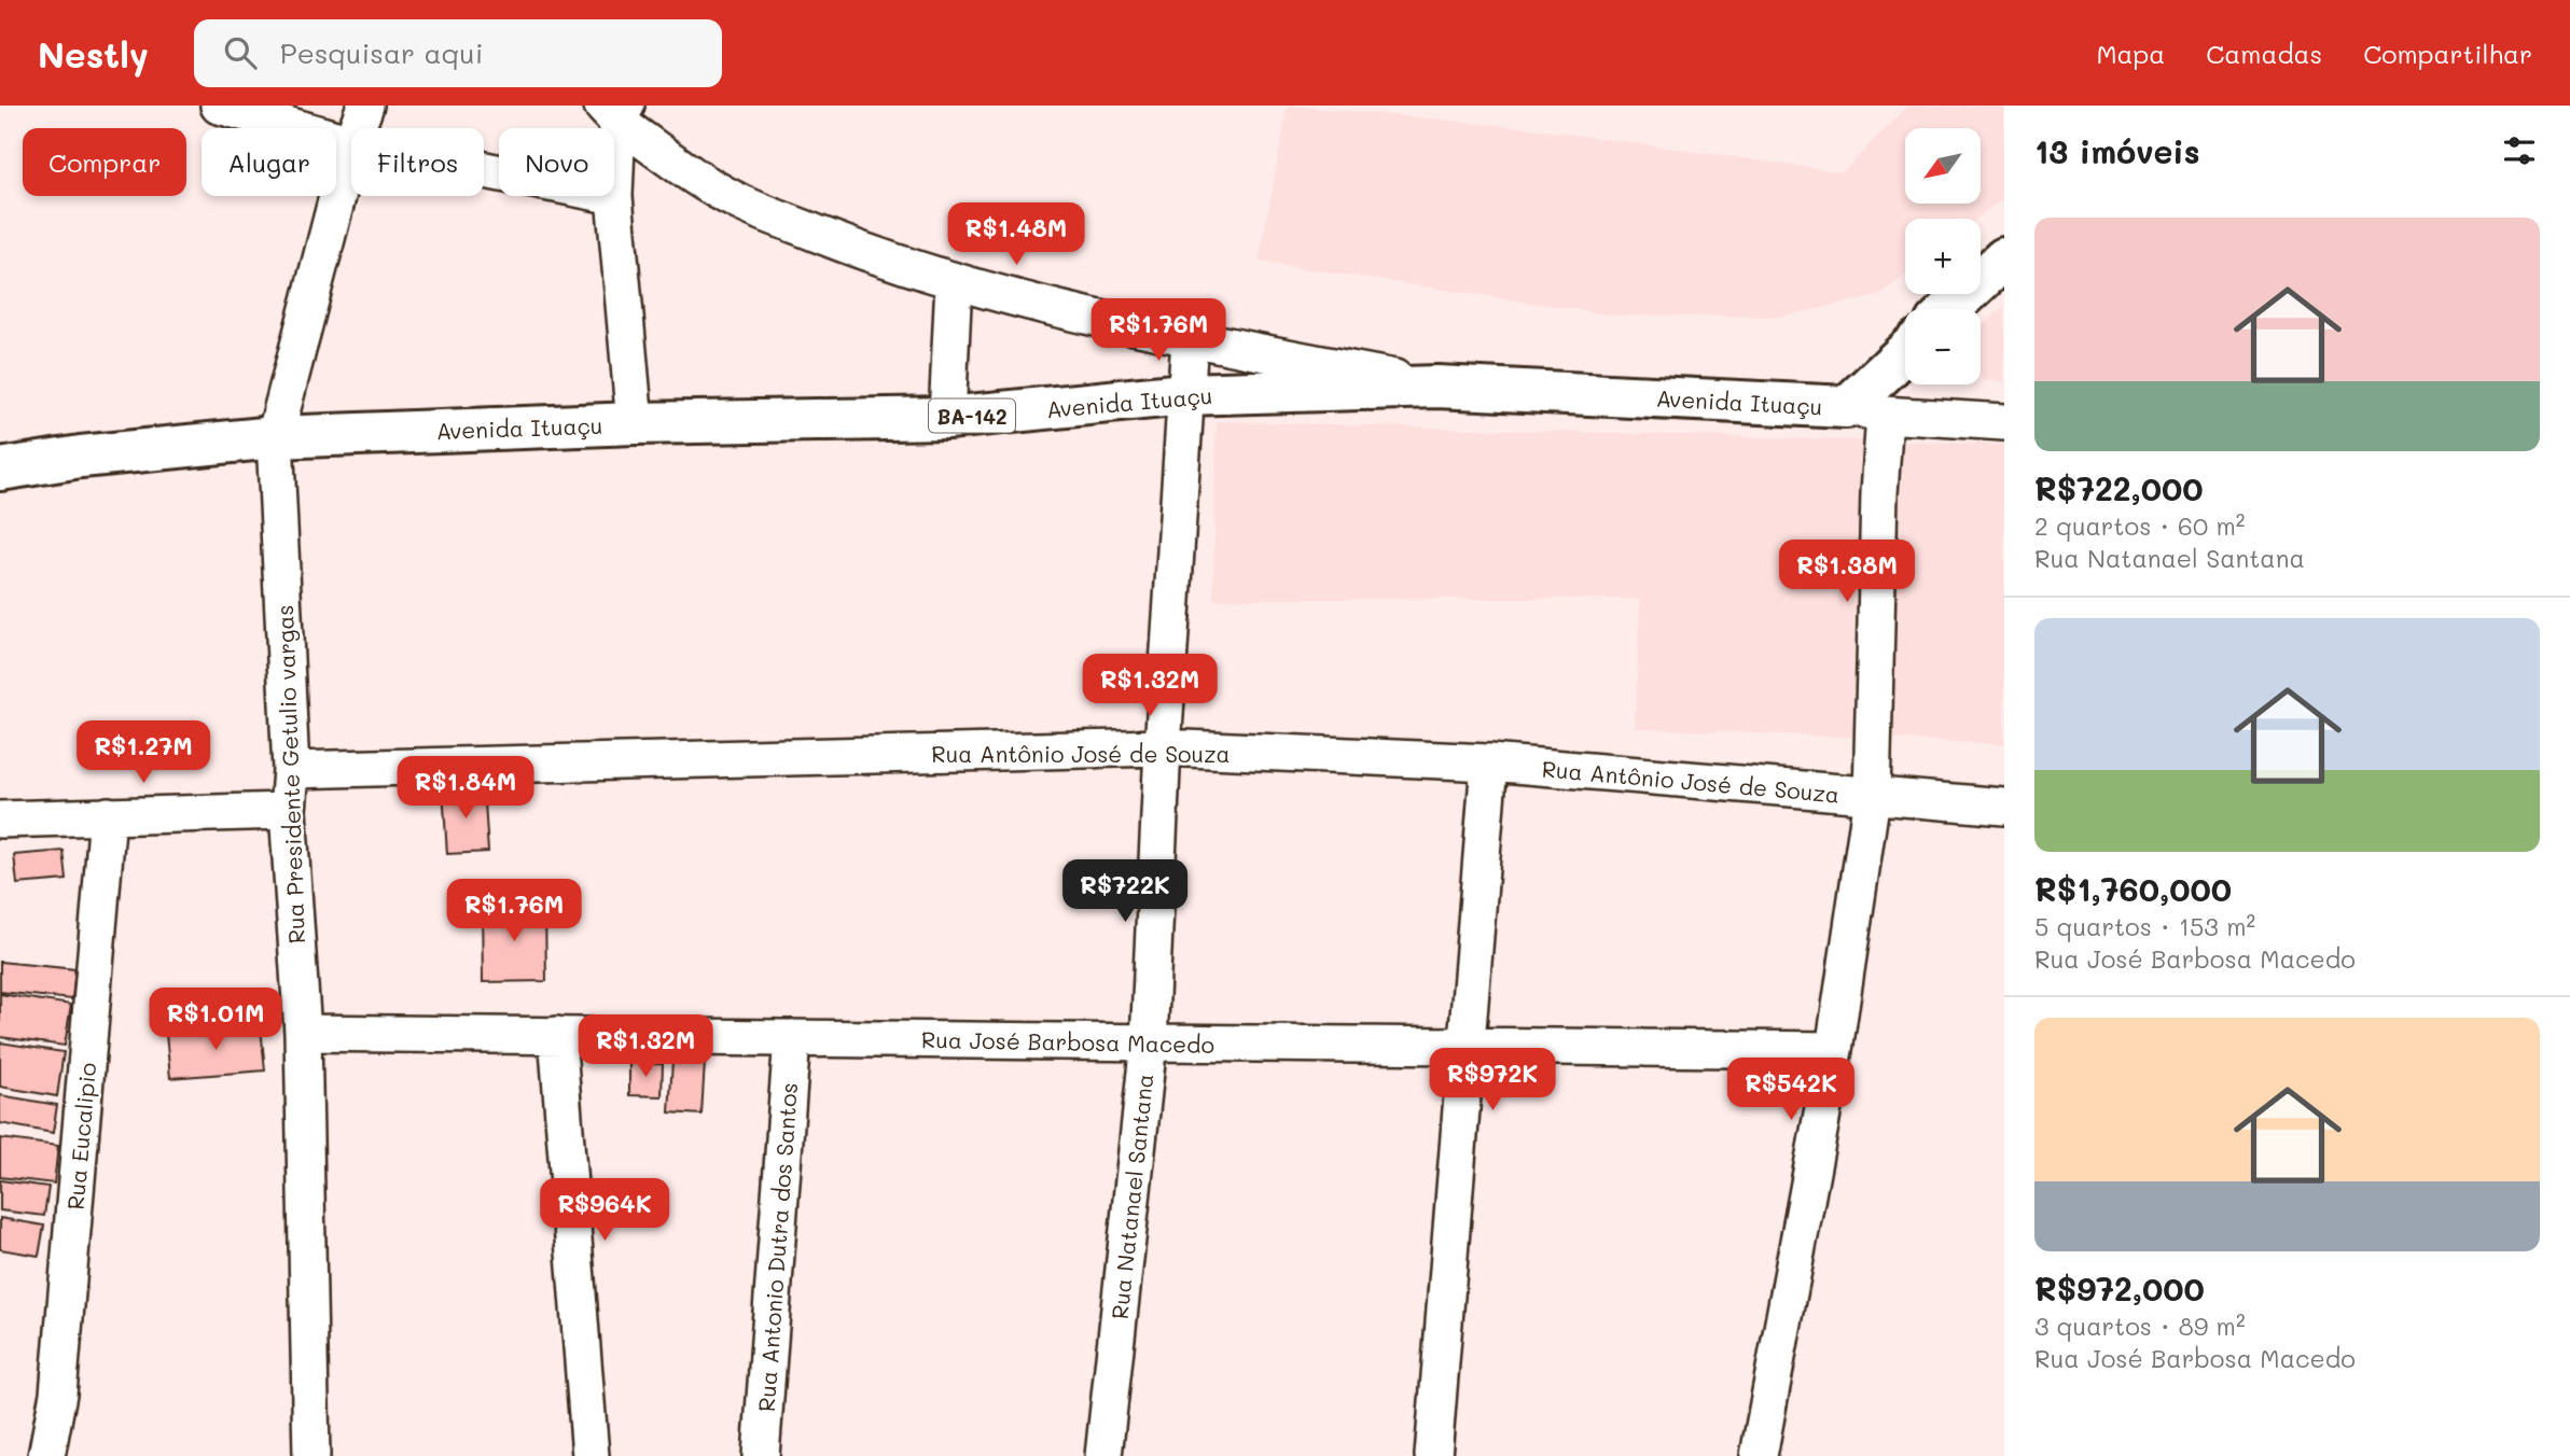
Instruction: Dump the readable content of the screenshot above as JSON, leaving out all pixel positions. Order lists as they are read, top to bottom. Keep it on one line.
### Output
{"streets":{"main road":["Avenida Ituaçu","BA-142"],"street":["Rua Antônio José de Souza","Rua Presidente Getulio vargas","Rua José Barbosa Macedo","Rua Eucalipio","Rua Natanael Santana","Rua Antonio Dutra dos Santos"]},"crossings":[["Avenida Ituaçu","Rua Presidente Getulio vargas"],["Avenida Ituaçu","Rua Natanael Santana"],["Rua Antônio José de Souza","Rua Presidente Getulio vargas"],["Rua Antônio José de Souza","Rua Natanael Santana"],["Rua Presidente Getulio vargas","Rua José Barbosa Macedo"],["Rua José Barbosa Macedo","Rua Natanael Santana"],["Rua José Barbosa Macedo","Rua Antonio Dutra dos Santos"]],"north":"bottom left","page":{"header":"Nestly","search":"Pesquisar aqui","nav":["Mapa","Camadas","Compartilhar"],"heading":"13 imóveis","map_buttons":["+","−"],"chip":["Comprar","Alugar","Filtros","Novo"],"list":[{"name":"R$722,000","note":"2 quartos · 60 m² · Rua Natanael Santana"},{"name":"R$1,760,000","note":"5 quartos · 153 m² · Rua José Barbosa Macedo"},{"name":"R$972,000","note":"3 quartos · 89 m² · Rua José Barbosa Macedo"}],"price":["R$1.48M","R$1.76M","R$1.38M","R$1.32M","R$1.27M","R$1.84M","R$722K","R$1.76M","R$1.01M","R$1.32M","R$972K","R$542K","R$964K"]}}
